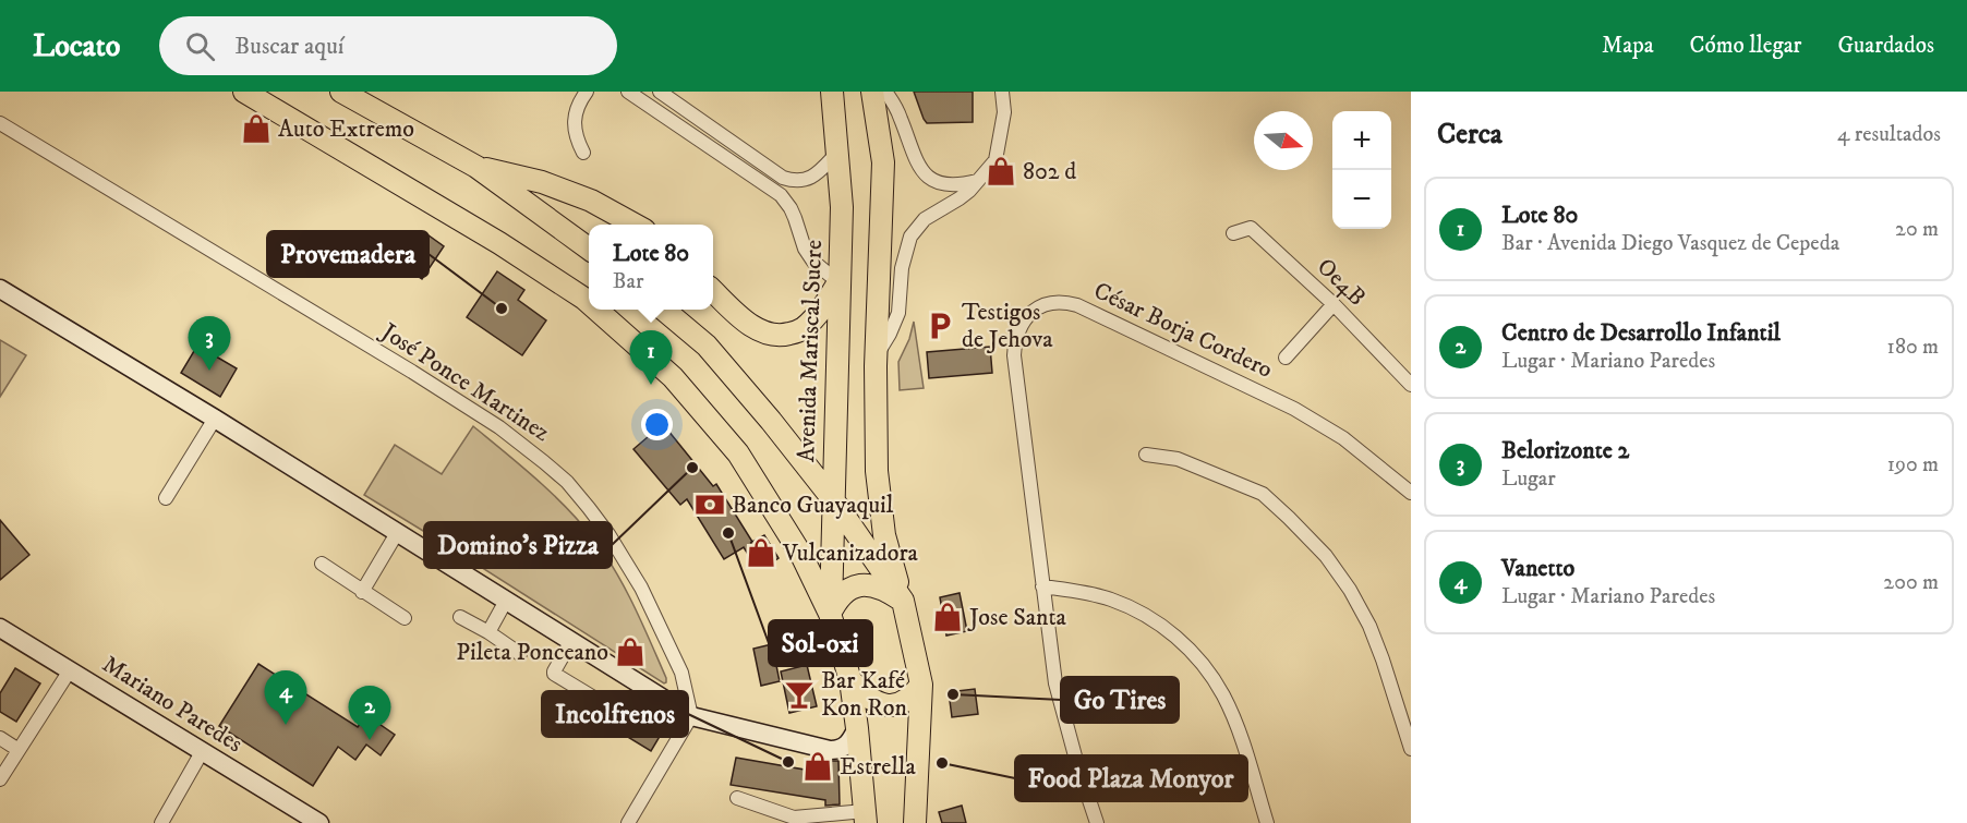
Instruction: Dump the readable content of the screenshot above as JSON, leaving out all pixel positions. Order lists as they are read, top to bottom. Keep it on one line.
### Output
{"streets":{"main road":["Avenida Mariscal Sucre","Mariano Paredes"],"street":["Oe4B","César Borja Cordero","José Ponce Martinez"]},"places":{"shop":["Auto Extremo","802 d","Vulcanizadora","Jose Santa","Pileta Ponceano","Estrella"],"other":["Provemadera","Domino's Pizza","Sol-oxi","Go Tires","Incolfrenos","Food Plaza Monyor"],"parking":["Testigos de Jehova"],"bank":["Banco Guayaquil"],"bar":["Bar Kafé Kon Ron"]},"north":"right","page":{"header":"Locato","search":"Buscar aquí","nav":["Mapa","Cómo llegar","Guardados"],"heading":["Cerca","4 resultados"],"map_buttons":["+","−"],"list":[{"mark":"1","name":"Lote 80","note":"Bar · Avenida Diego Vasquez de Cepeda","value":"20 m"},{"mark":"2","name":"Centro de Desarrollo Infantil","note":"Lugar · Mariano Paredes","value":"180 m"},{"mark":"3","name":"Belorizonte 2","note":"Lugar","value":"190 m"},{"mark":"4","name":"Vanetto","note":"Lugar · Mariano Paredes","value":"200 m"}],"popup":["Lote 80","Bar"],"pins":["3","1","4","2"]}}
